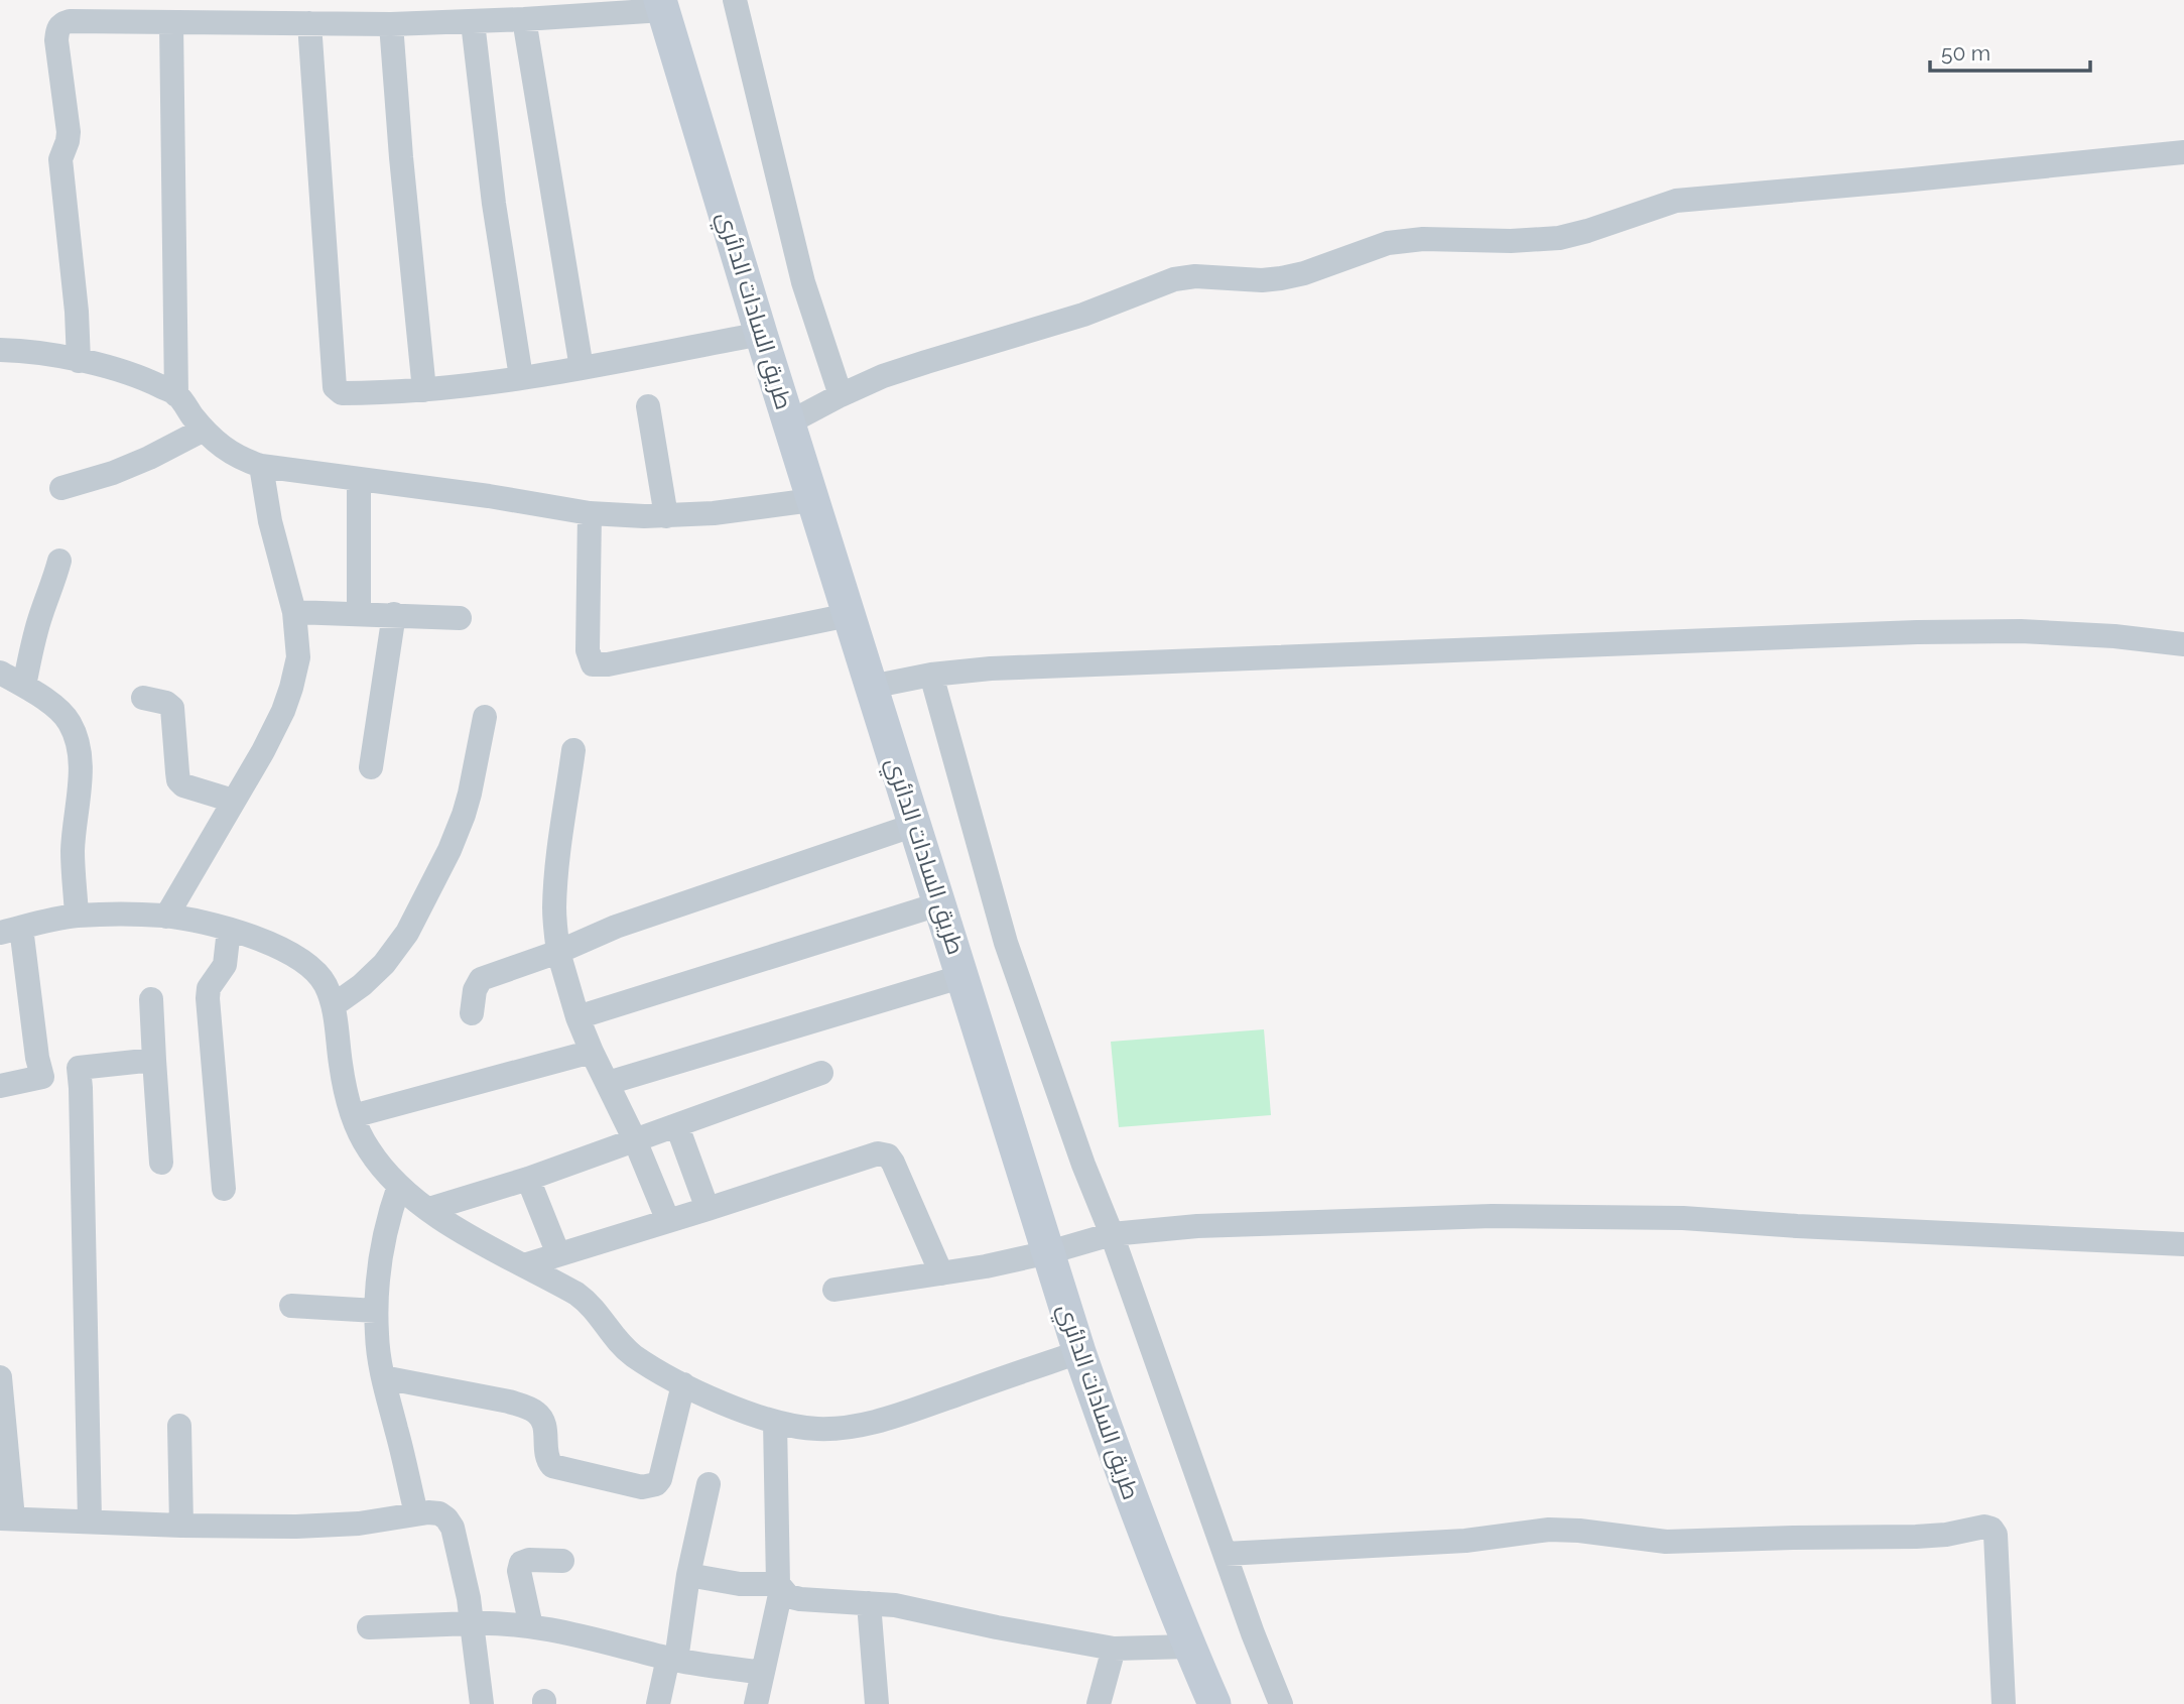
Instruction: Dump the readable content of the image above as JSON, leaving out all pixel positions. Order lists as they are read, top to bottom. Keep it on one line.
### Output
{"streets":{"main road":["طريق السادات الدائري"]},"scale_bar":"50 m"}
